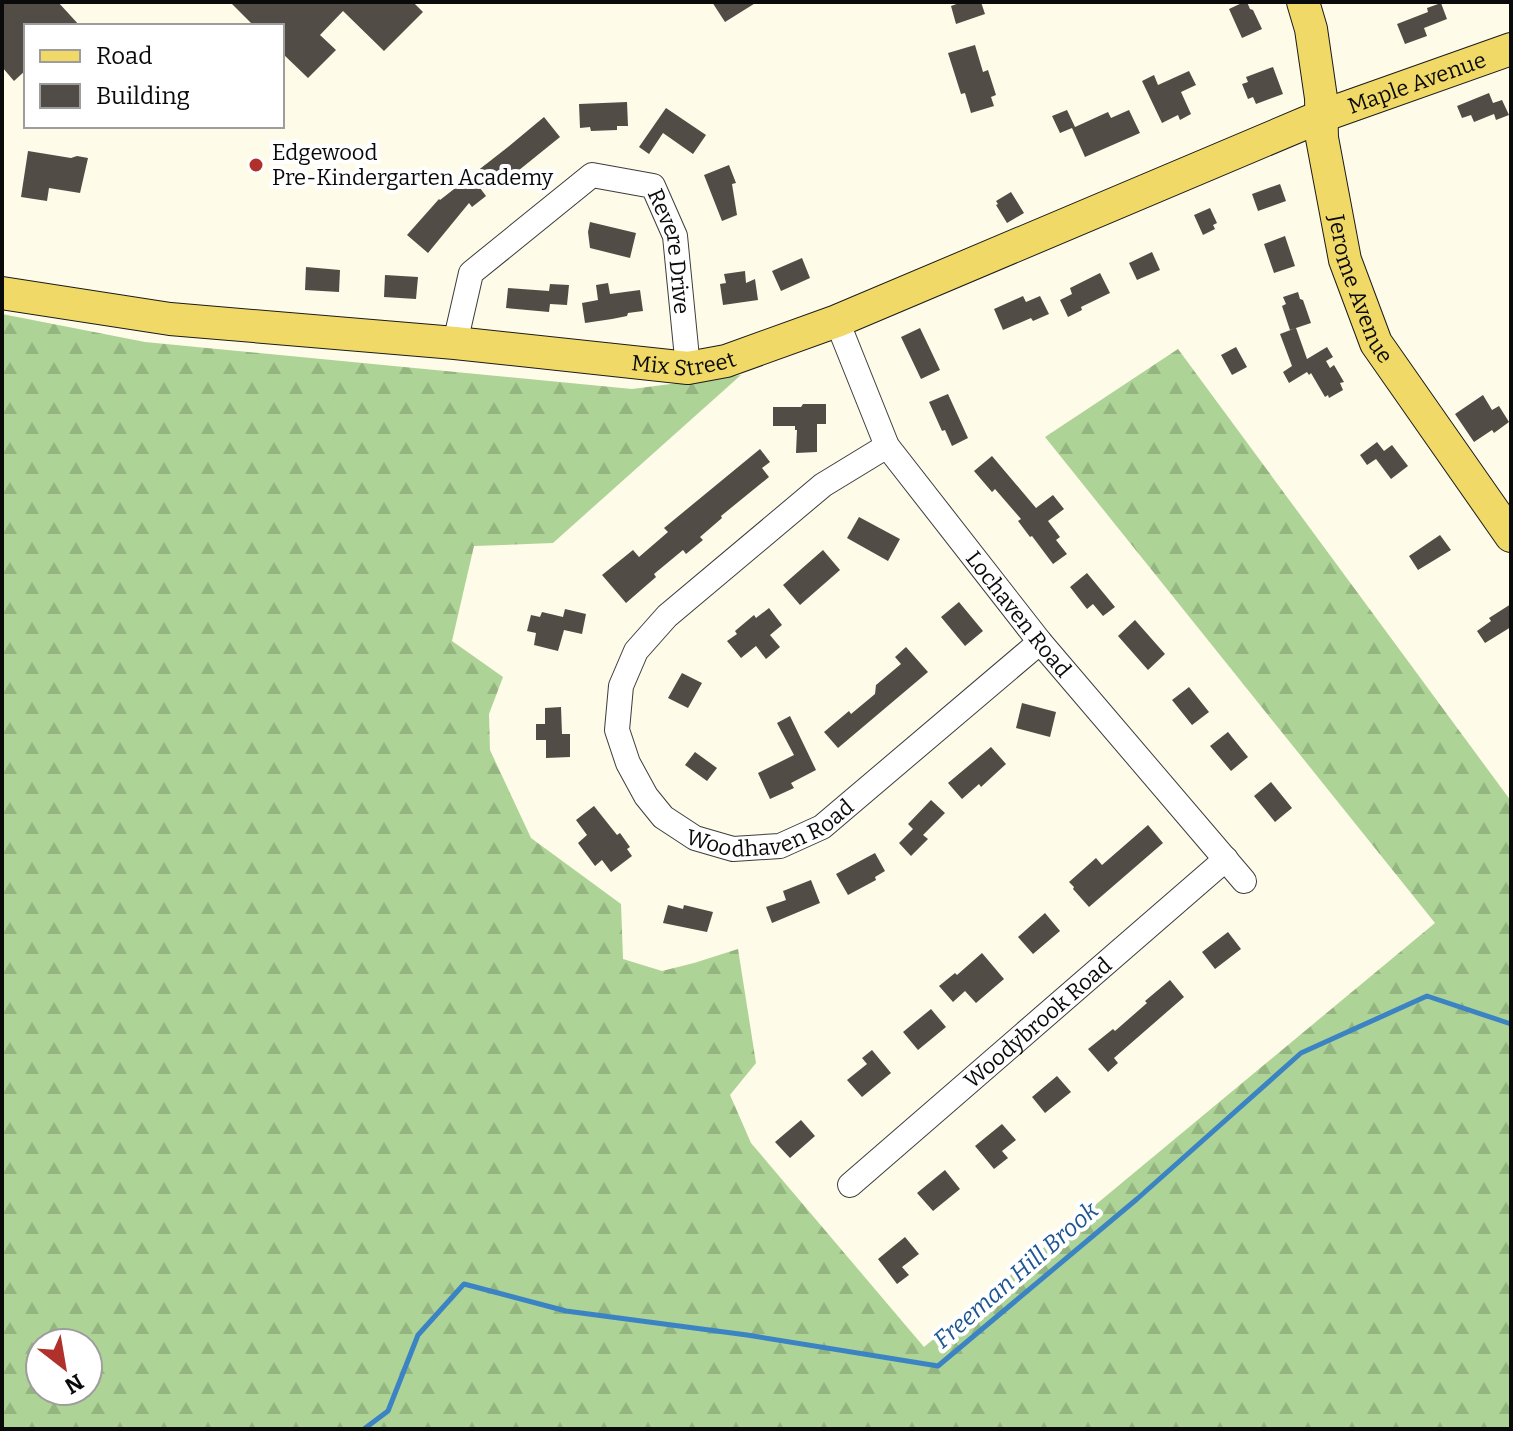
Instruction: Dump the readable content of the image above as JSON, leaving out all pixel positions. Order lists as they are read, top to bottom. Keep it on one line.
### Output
{"streets":{"main road":["Maple Avenue","Jerome Avenue","Mix Street"],"street":["Revere Drive","Lochaven Road","Woodhaven Road","Woodybrook Road"]},"crossings":[["Maple Avenue","Jerome Avenue"],["Maple Avenue","Mix Street"],["Revere Drive","Mix Street"],["Jerome Avenue","Mix Street"],["Mix Street","Lochaven Road"],["Lochaven Road","Woodhaven Road"],["Lochaven Road","Woodybrook Road"]],"water":["Freeman Hill Brook"],"places":["Edgewood Pre-Kindergarten Academy"],"legend":["Road","Building"],"north":"bottom right"}
